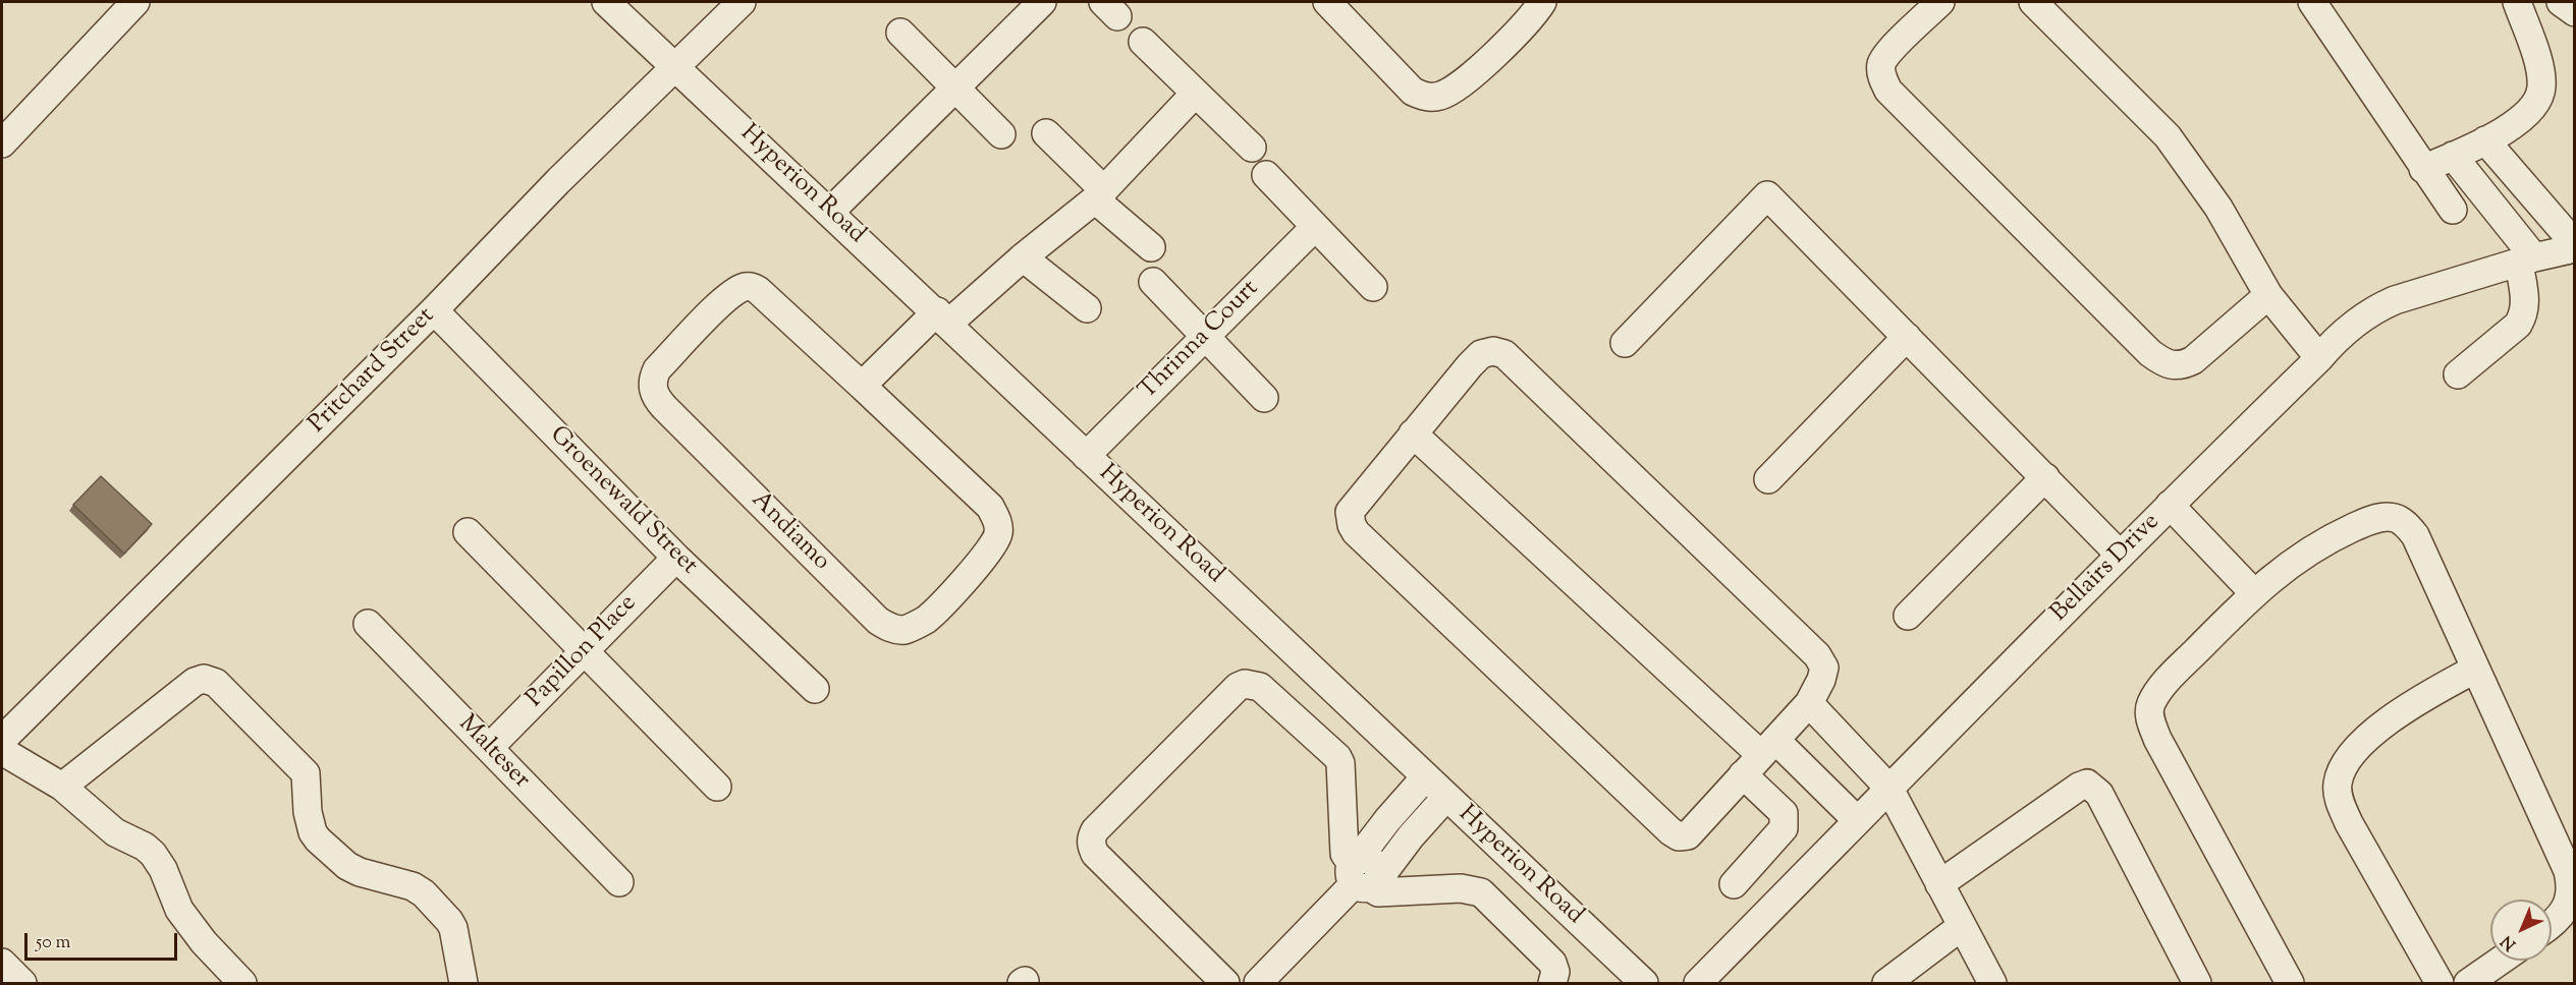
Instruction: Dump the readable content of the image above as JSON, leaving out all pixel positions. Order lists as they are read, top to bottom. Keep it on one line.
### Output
{"streets":{"street":["Hyperion Road","Thrinna Court","Pritchard Street","Groenewald Street","Andiamo","Bellairs Drive","Papillon Place","Malteser"]},"crossings":[["Hyperion Road","Thrinna Court"],["Hyperion Road","Pritchard Street"],["Pritchard Street","Groenewald Street"],["Groenewald Street","Papillon Place"],["Papillon Place","Malteser"]],"scale_bar":"50 m","north":"bottom left"}
